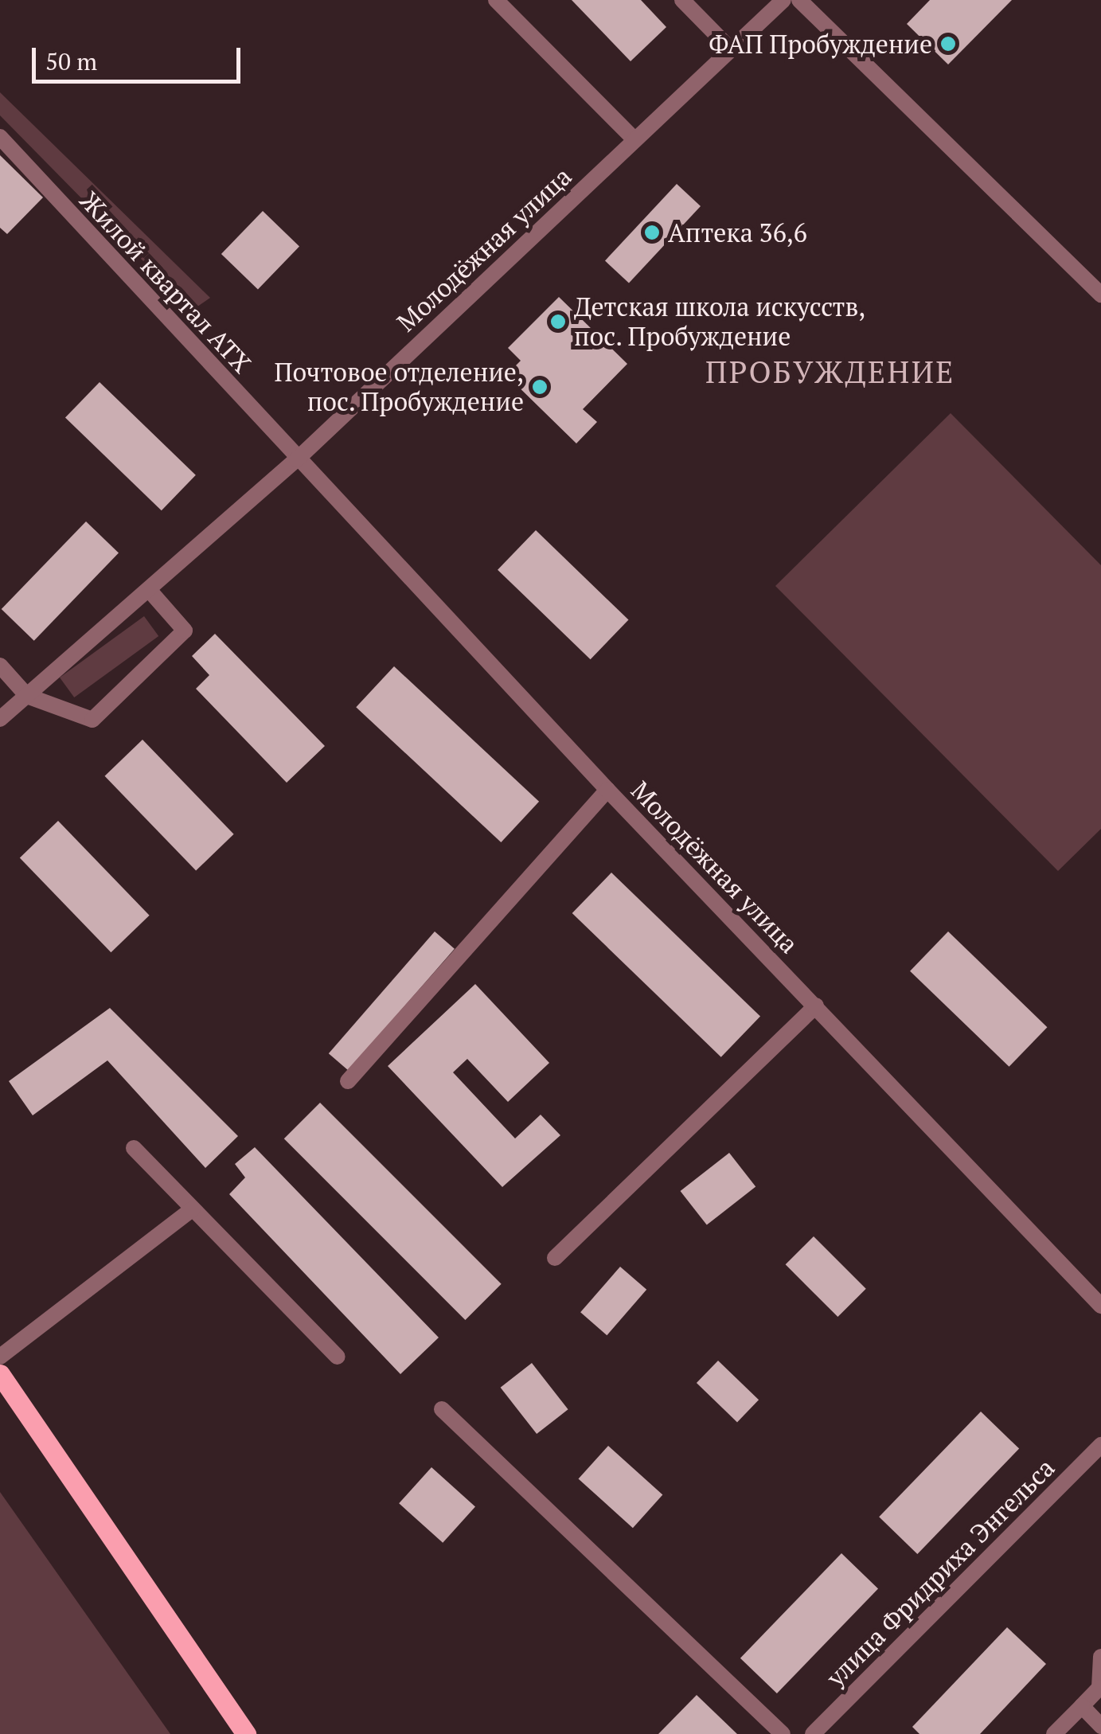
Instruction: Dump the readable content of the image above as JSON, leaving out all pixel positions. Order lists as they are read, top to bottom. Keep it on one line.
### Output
{"streets":{"street":["Молодёжная улица","Жилой квартал АТХ","улица Фридриха Энгельса"]},"crossings":[["Молодёжная улица","Жилой квартал АТХ"]],"districts":["ПРОБУЖДЕНИЕ"],"places":["ФАП Пробуждение","Аптека 36,6","Детская школа искусств, пос. Пробуждение","Почтовое отделение, пос. Пробуждение"],"scale_bar":"50 m"}
